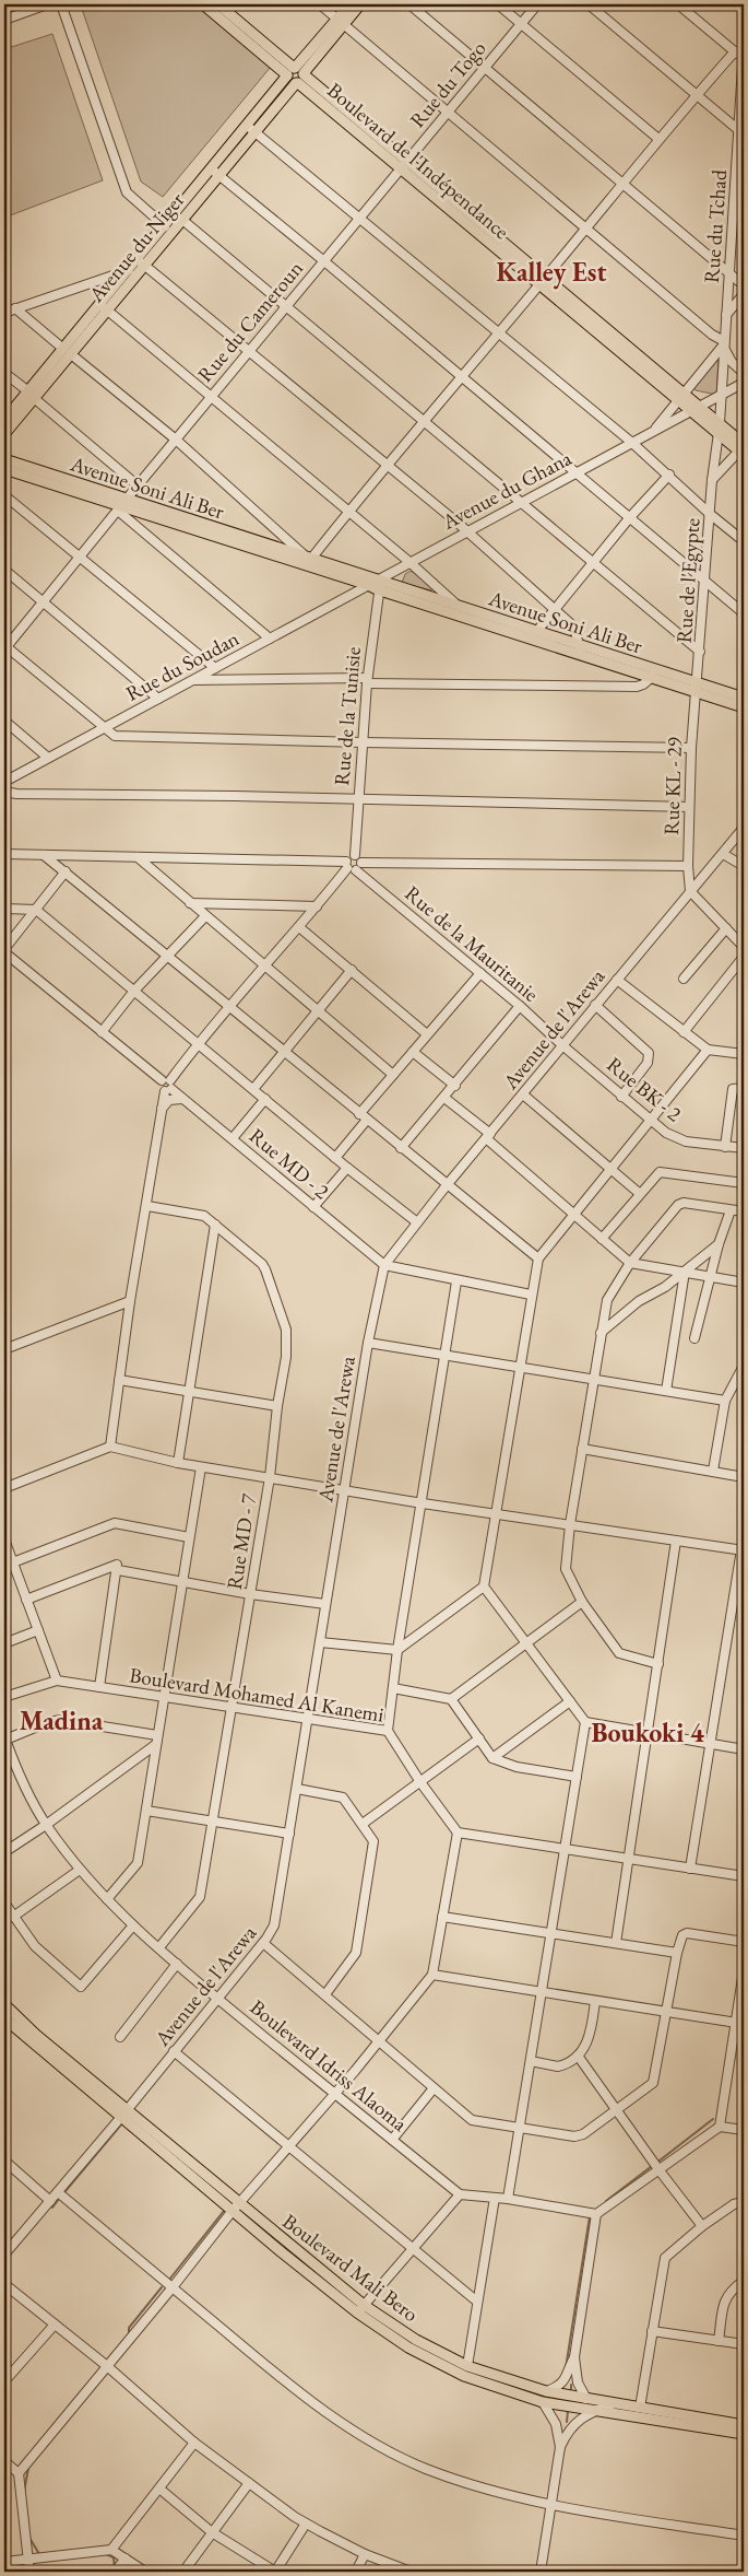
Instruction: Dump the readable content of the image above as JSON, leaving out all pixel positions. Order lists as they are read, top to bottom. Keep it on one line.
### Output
{"streets":{"main road":["Boulevard de l'Indépendance","Avenue du Niger","Avenue Soni Ali Ber","Boulevard Mali Bero"],"street":["Rue du Togo","Rue du Tchad","Rue du Cameroun","Avenue du Ghana","Rue de l'Egypte","Rue du Soudan","Rue de la Tunisie","Rue KL - 29","Rue de la Mauritanie","Avenue de l'Arewa","Rue BK - 2","Rue MD - 2","Rue MD - 7","Boulevard Mohamed Al Kanemi","Boulevard Idriss Alaoma"]},"crossings":[["Rue du Togo","Boulevard de l'Indépendance"],["Rue du Togo","Rue du Cameroun"],["Boulevard de l'Indépendance","Rue du Tchad"],["Boulevard de l'Indépendance","Avenue du Niger"],["Boulevard de l'Indépendance","Rue du Cameroun"],["Boulevard de l'Indépendance","Avenue du Ghana"],["Rue du Tchad","Avenue du Ghana"],["Rue du Cameroun","Avenue Soni Ali Ber"],["Avenue Soni Ali Ber","Avenue du Ghana"],["Avenue Soni Ali Ber","Rue de l'Egypte"],["Avenue Soni Ali Ber","Rue du Soudan"],["Avenue Soni Ali Ber","Rue de la Tunisie"],["Avenue Soni Ali Ber","Rue KL - 29"],["Avenue du Ghana","Rue du Soudan"],["Avenue du Ghana","Rue de la Tunisie"],["Rue de l'Egypte","Rue KL - 29"],["Rue du Soudan","Rue de la Tunisie"],["Rue KL - 29","Avenue de l'Arewa"],["Rue de la Mauritanie","Avenue de l'Arewa"],["Rue de la Mauritanie","Rue BK - 2"],["Avenue de l'Arewa","Rue BK - 2"],["Avenue de l'Arewa","Rue MD - 2"],["Avenue de l'Arewa","Boulevard Mohamed Al Kanemi"],["Avenue de l'Arewa","Boulevard Idriss Alaoma"],["Avenue de l'Arewa","Boulevard Mali Bero"],["Rue MD - 7","Boulevard Mohamed Al Kanemi"],["Rue MD - 7","Boulevard Idriss Alaoma"]],"districts":["Kalley Est","Madina","Boukoki 4"]}
